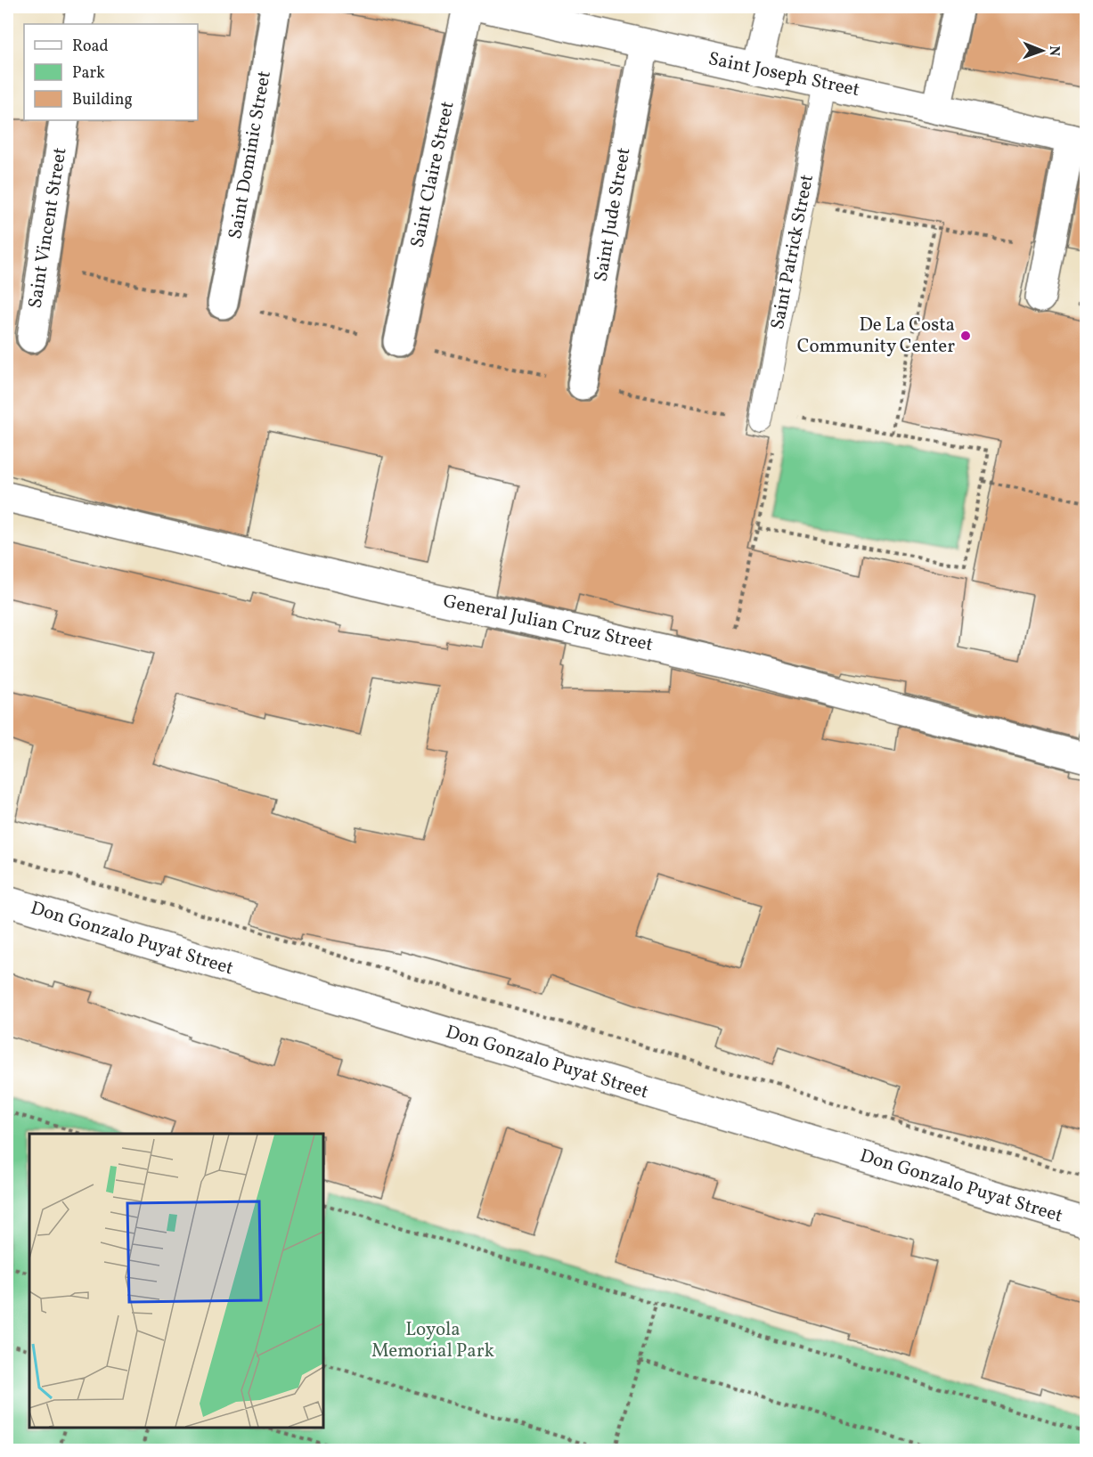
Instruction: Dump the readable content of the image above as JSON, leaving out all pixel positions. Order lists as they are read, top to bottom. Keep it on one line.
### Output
{"streets":{"street":["Saint Joseph Street","Saint Dominic Street","Saint Claire Street","Saint Jude Street","Saint Vincent Street","General Julian Cruz Street","Don Gonzalo Puyat Street"],"lane":["Saint Patrick Street"]},"crossings":[["Saint Joseph Street","Saint Jude Street"],["Saint Joseph Street","Saint Patrick Street"]],"parks":["Loyola Memorial Park"],"places":["De La Costa Community Center"],"legend":["Road","Park","Building"],"north":"right"}
